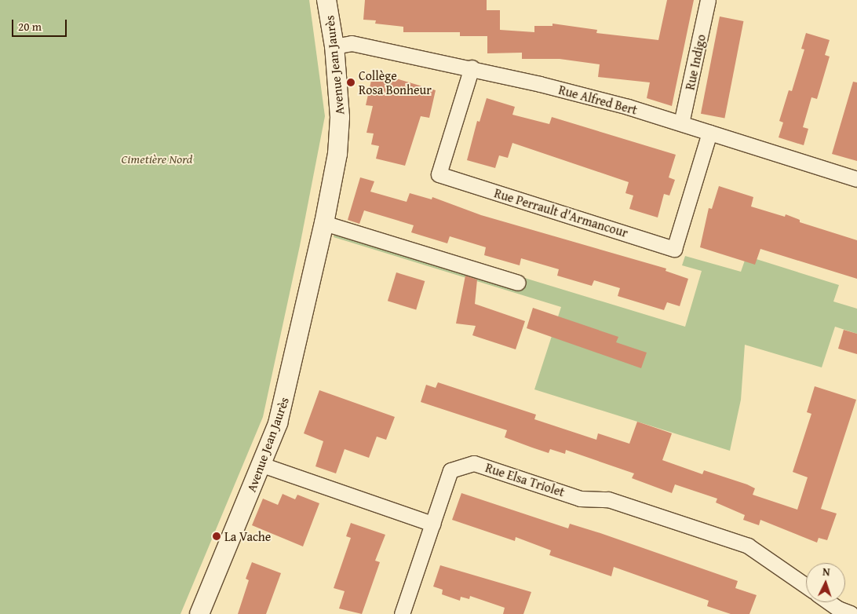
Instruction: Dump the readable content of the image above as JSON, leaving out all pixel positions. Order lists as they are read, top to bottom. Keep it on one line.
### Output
{"streets":{"street":["Rue Indigo","Avenue Jean Jaurès","Rue Alfred Bert","Rue Perrault d'Armancour","Rue Elsa Triolet"]},"crossings":[["Rue Indigo","Rue Alfred Bert"],["Avenue Jean Jaurès","Rue Alfred Bert"],["Rue Alfred Bert","Rue Perrault d'Armancour"]],"parks":["Cimetière Nord"],"places":["Collège Rosa Bonheur","La Vache"],"scale_bar":"20 m","north":"top"}
